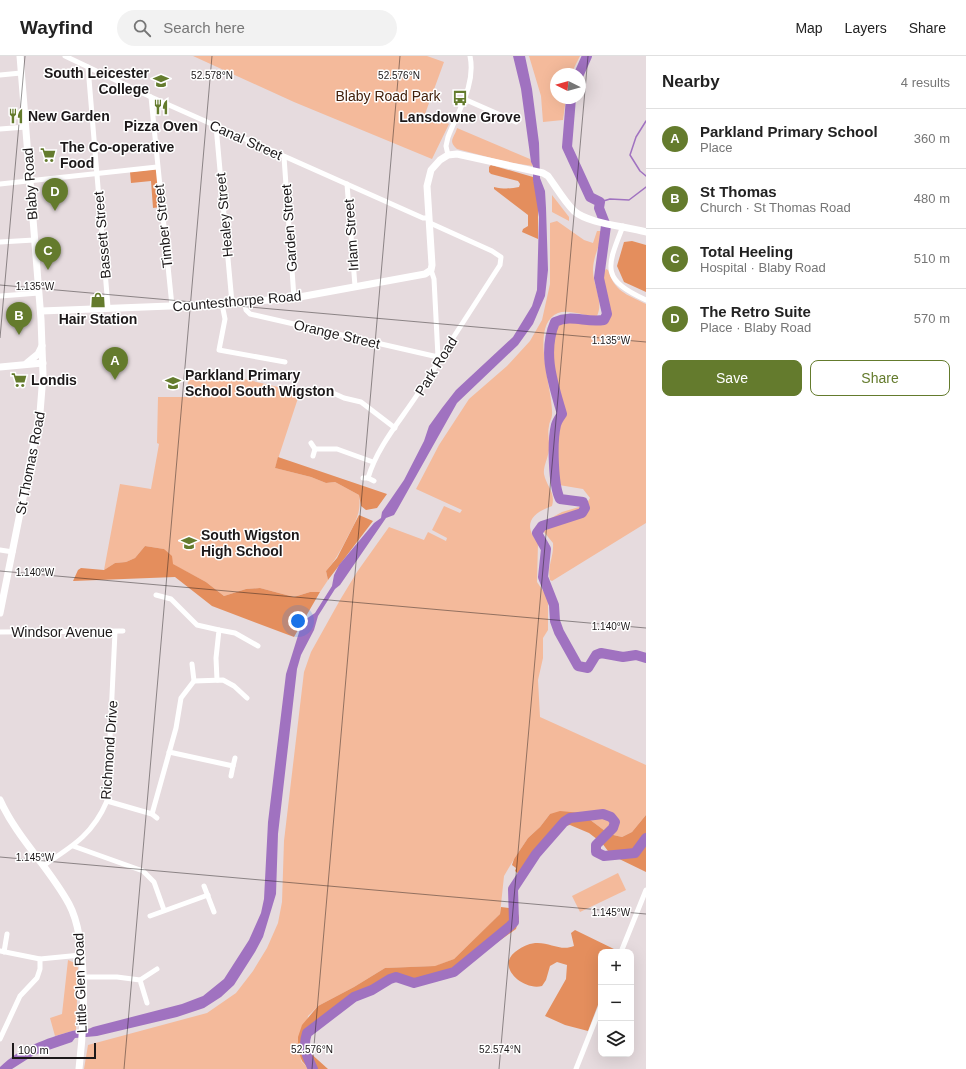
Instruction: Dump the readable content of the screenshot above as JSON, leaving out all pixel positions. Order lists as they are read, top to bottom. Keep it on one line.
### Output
{"streets":{"main road":["Blaby Road","Countesthorpe Road","St Thomas Road","Little Glen Road"],"street":["Canal Street","Healey Street","Timber Street","Garden Street","Bassett Street","Irlam Street","Orange Street","Park Road","Windsor Avenue","Richmond Drive"]},"crossings":[["Canal Street","Healey Street"],["Canal Street","Timber Street"],["Canal Street","Garden Street"],["Canal Street","Bassett Street"],["Canal Street","Irlam Street"],["Canal Street","Park Road"],["Blaby Road","Countesthorpe Road"],["Blaby Road","St Thomas Road"],["Healey Street","Countesthorpe Road"],["Timber Street","Countesthorpe Road"],["Garden Street","Countesthorpe Road"],["Bassett Street","Countesthorpe Road"],["Irlam Street","Countesthorpe Road"],["Countesthorpe Road","Orange Street"],["Countesthorpe Road","St Thomas Road"],["Orange Street","Park Road"],["Windsor Avenue","Richmond Drive"],["Richmond Drive","Little Glen Road"]],"parks":["Blaby Road Park"],"places":{"school or university":["South Leicester College","Parkland Primary School South Wigston","South Wigston High School"],"bus stop":["Lansdowne Grove"],"restaurant":["Pizza Oven","New Garden"],"supermarket":["The Co-operative Food","Londis"],"shop":["Hair Station"]},"scale_bar":"100 m","north":"left","page":{"header":"Wayfind","search":"Search here","nav":["Map","Layers","Share"],"heading":["Nearby","4 results"],"list":[{"mark":"A","name":"Parkland Primary School","note":"Place","value":"360 m"},{"mark":"B","name":"St Thomas","note":"Church · St Thomas Road","value":"480 m"},{"mark":"C","name":"Total Heeling","note":"Hospital · Blaby Road","value":"510 m"},{"mark":"D","name":"The Retro Suite","note":"Place · Blaby Road","value":"570 m"}],"pins":["D","C","B","A"],"buttons":["Save","Share"],"map_buttons":["+","−"],"scale":"100 m"},"coordinates":["52.578°N","52.576°N","1.135°W","1.140°W","1.145°W","52.574°N"]}
